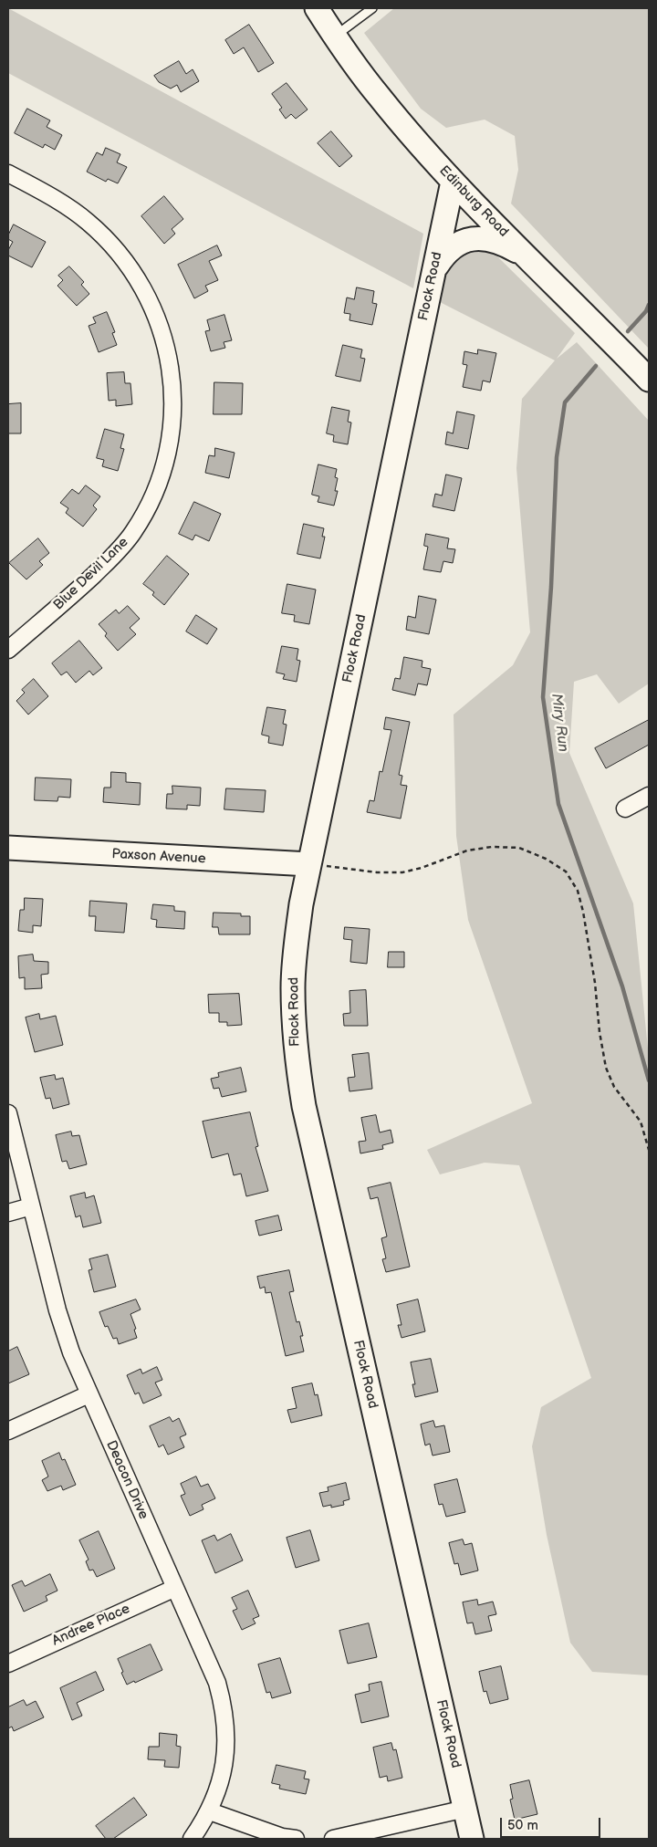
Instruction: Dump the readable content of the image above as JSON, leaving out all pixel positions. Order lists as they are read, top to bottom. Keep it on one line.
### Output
{"streets":{"main road":["Edinburg Road","Flock Road","Paxson Avenue"],"street":["Blue Devil Lane","Deacon Drive","Andree Place"]},"crossings":[["Edinburg Road","Flock Road"],["Flock Road","Paxson Avenue"],["Deacon Drive","Andree Place"]],"water":["Miry Run"],"scale_bar":"50 m"}
